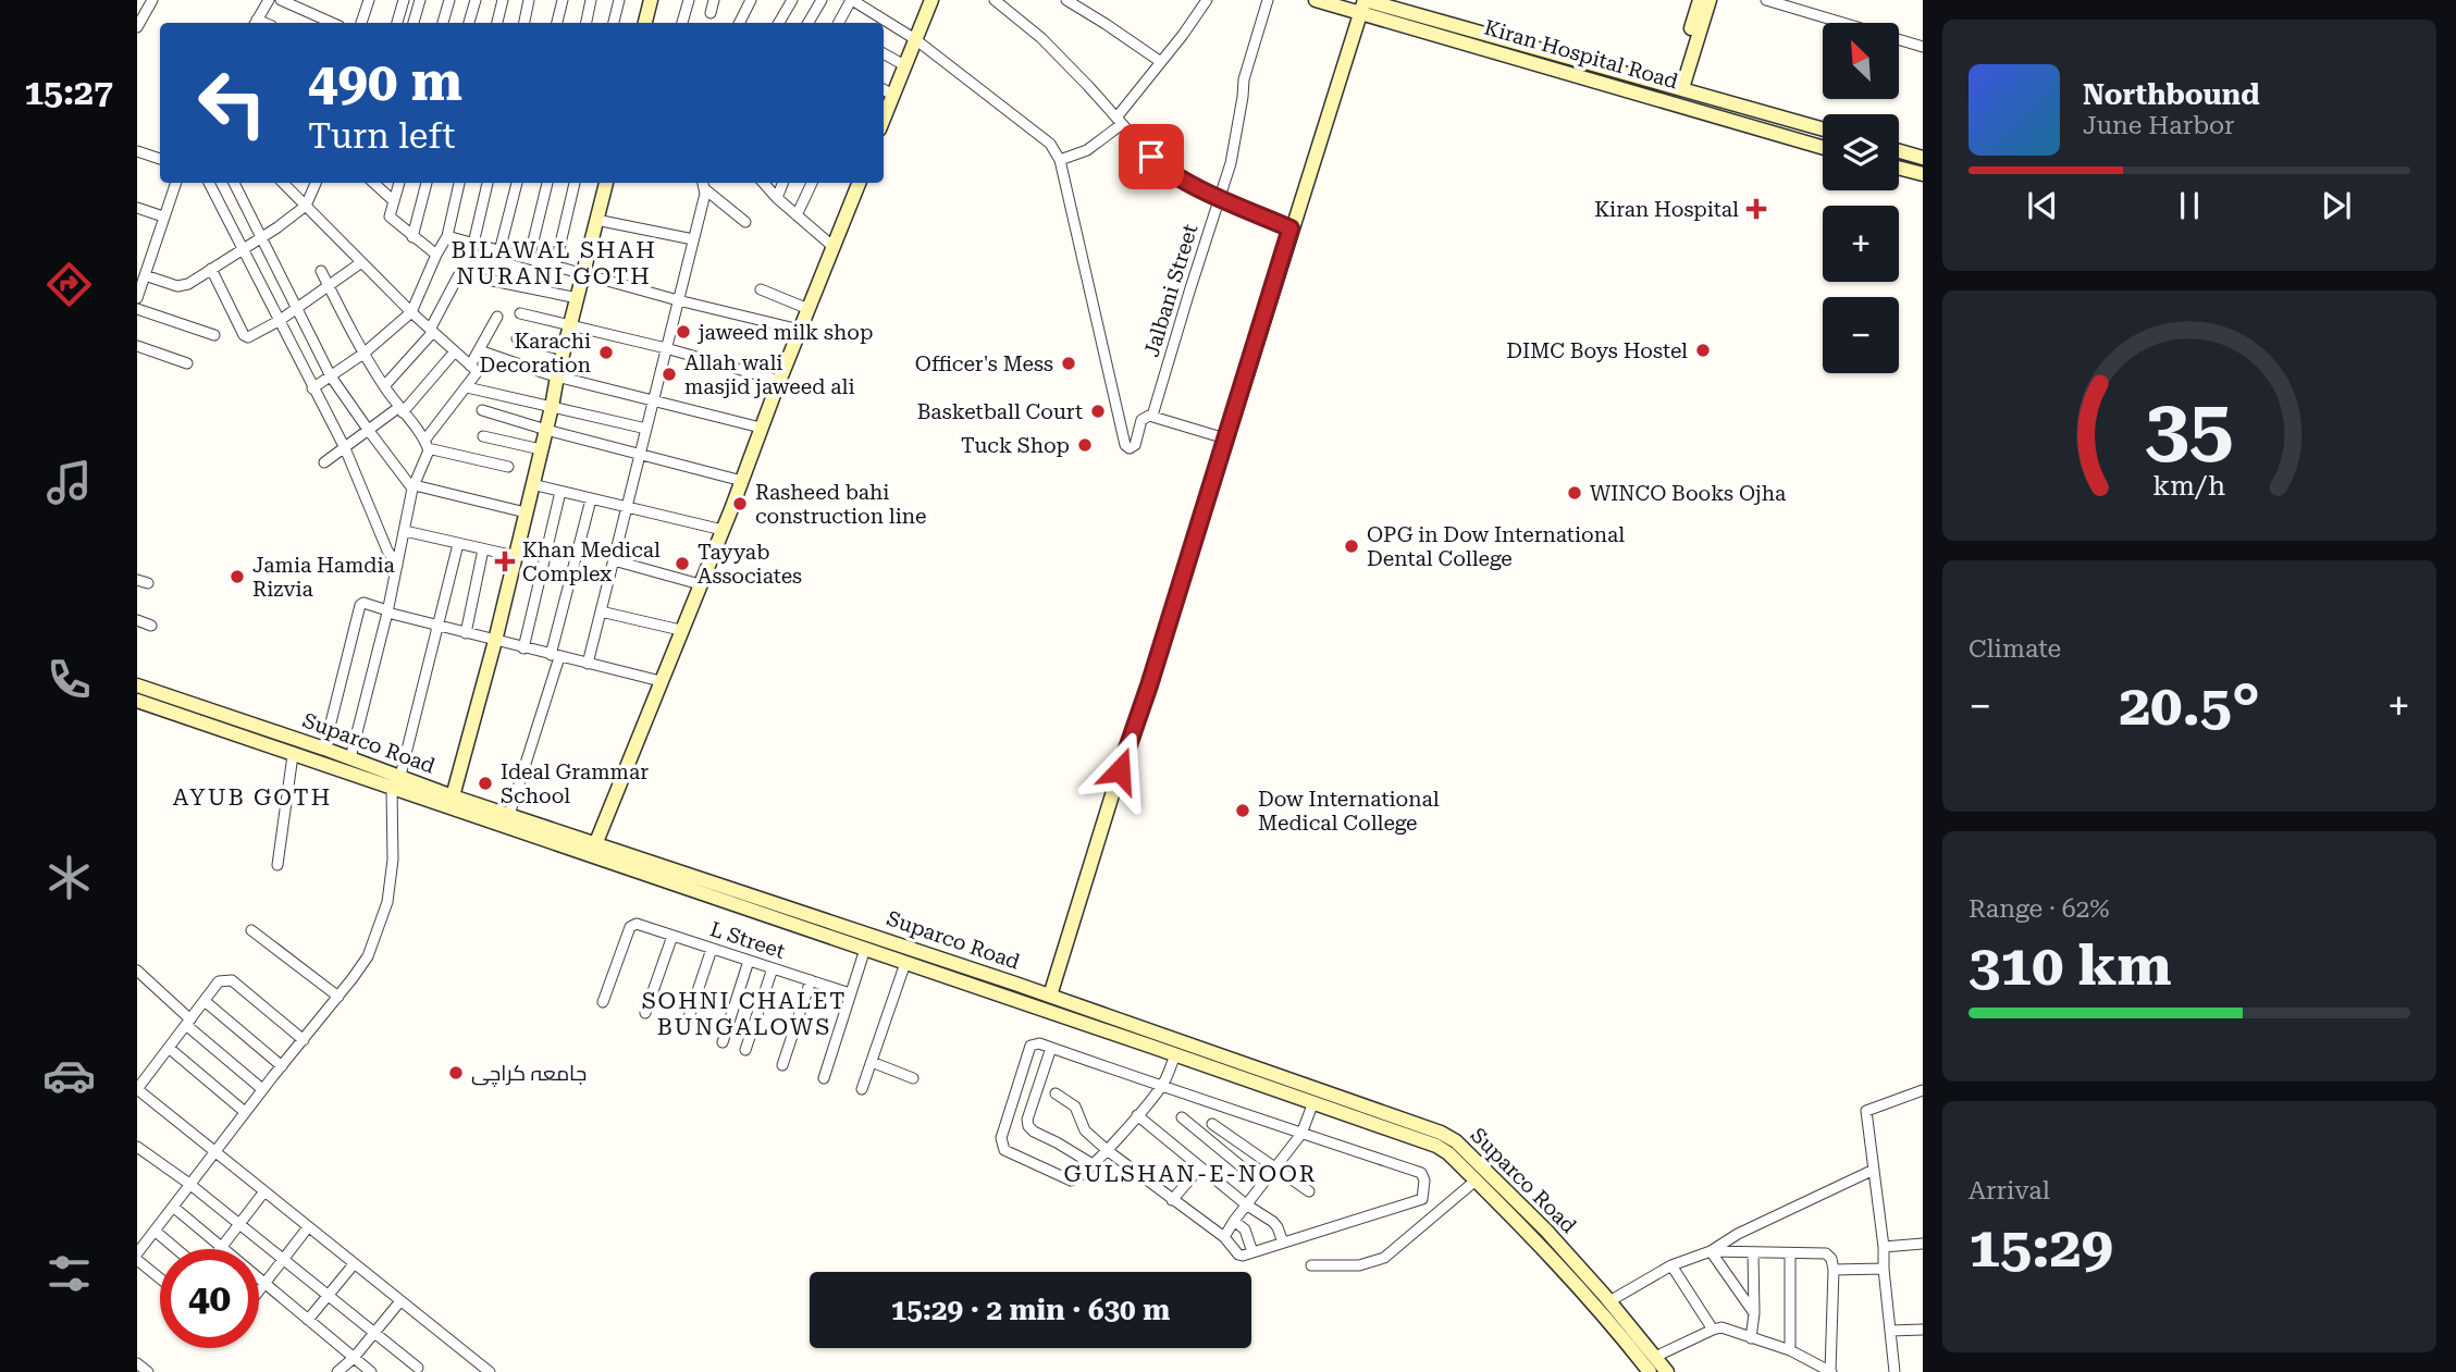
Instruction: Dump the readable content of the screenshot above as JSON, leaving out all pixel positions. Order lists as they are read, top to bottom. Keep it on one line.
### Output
{"streets":{"main road":["Kiran Hospital Road","Suparco Road"],"street":["Jalbani Street","L Street"]},"districts":["BILAWAL SHAH NURANI GOTH","AYUB GOTH","SOHNI CHALET BUNGALOWS","GULSHAN-E-NOOR"],"places":{"health":["Kiran Hospital","Khan Medical Complex"],"other":["jaweed milk shop","DIMC Boys Hostel","Karachi Decoration","Officer's Mess","Allah wali masjid jaweed ali","Basketball Court","Tuck Shop","WINCO Books Ojha","Rasheed bahi construction line","OPG in Dow International Dental College","Tayyab Associates","Jamia Hamdia Rizvia","Ideal Grammar School","Dow International Medical College","جامعہ کراچی"]},"north":"top left","page":{"tabs":"15:27","map_buttons":["+","−"],"turn":["490 m","Turn left"],"song":["Northbound","June Harbor"],"tile":["Climate",["Range · 62%","310 km"],["Arrival","15:29"]],"heat":["−","20.5°","+"],"limit":"40","trip":"15:29 · 2 min · 630 m","gauge":["35","km/h"]}}
